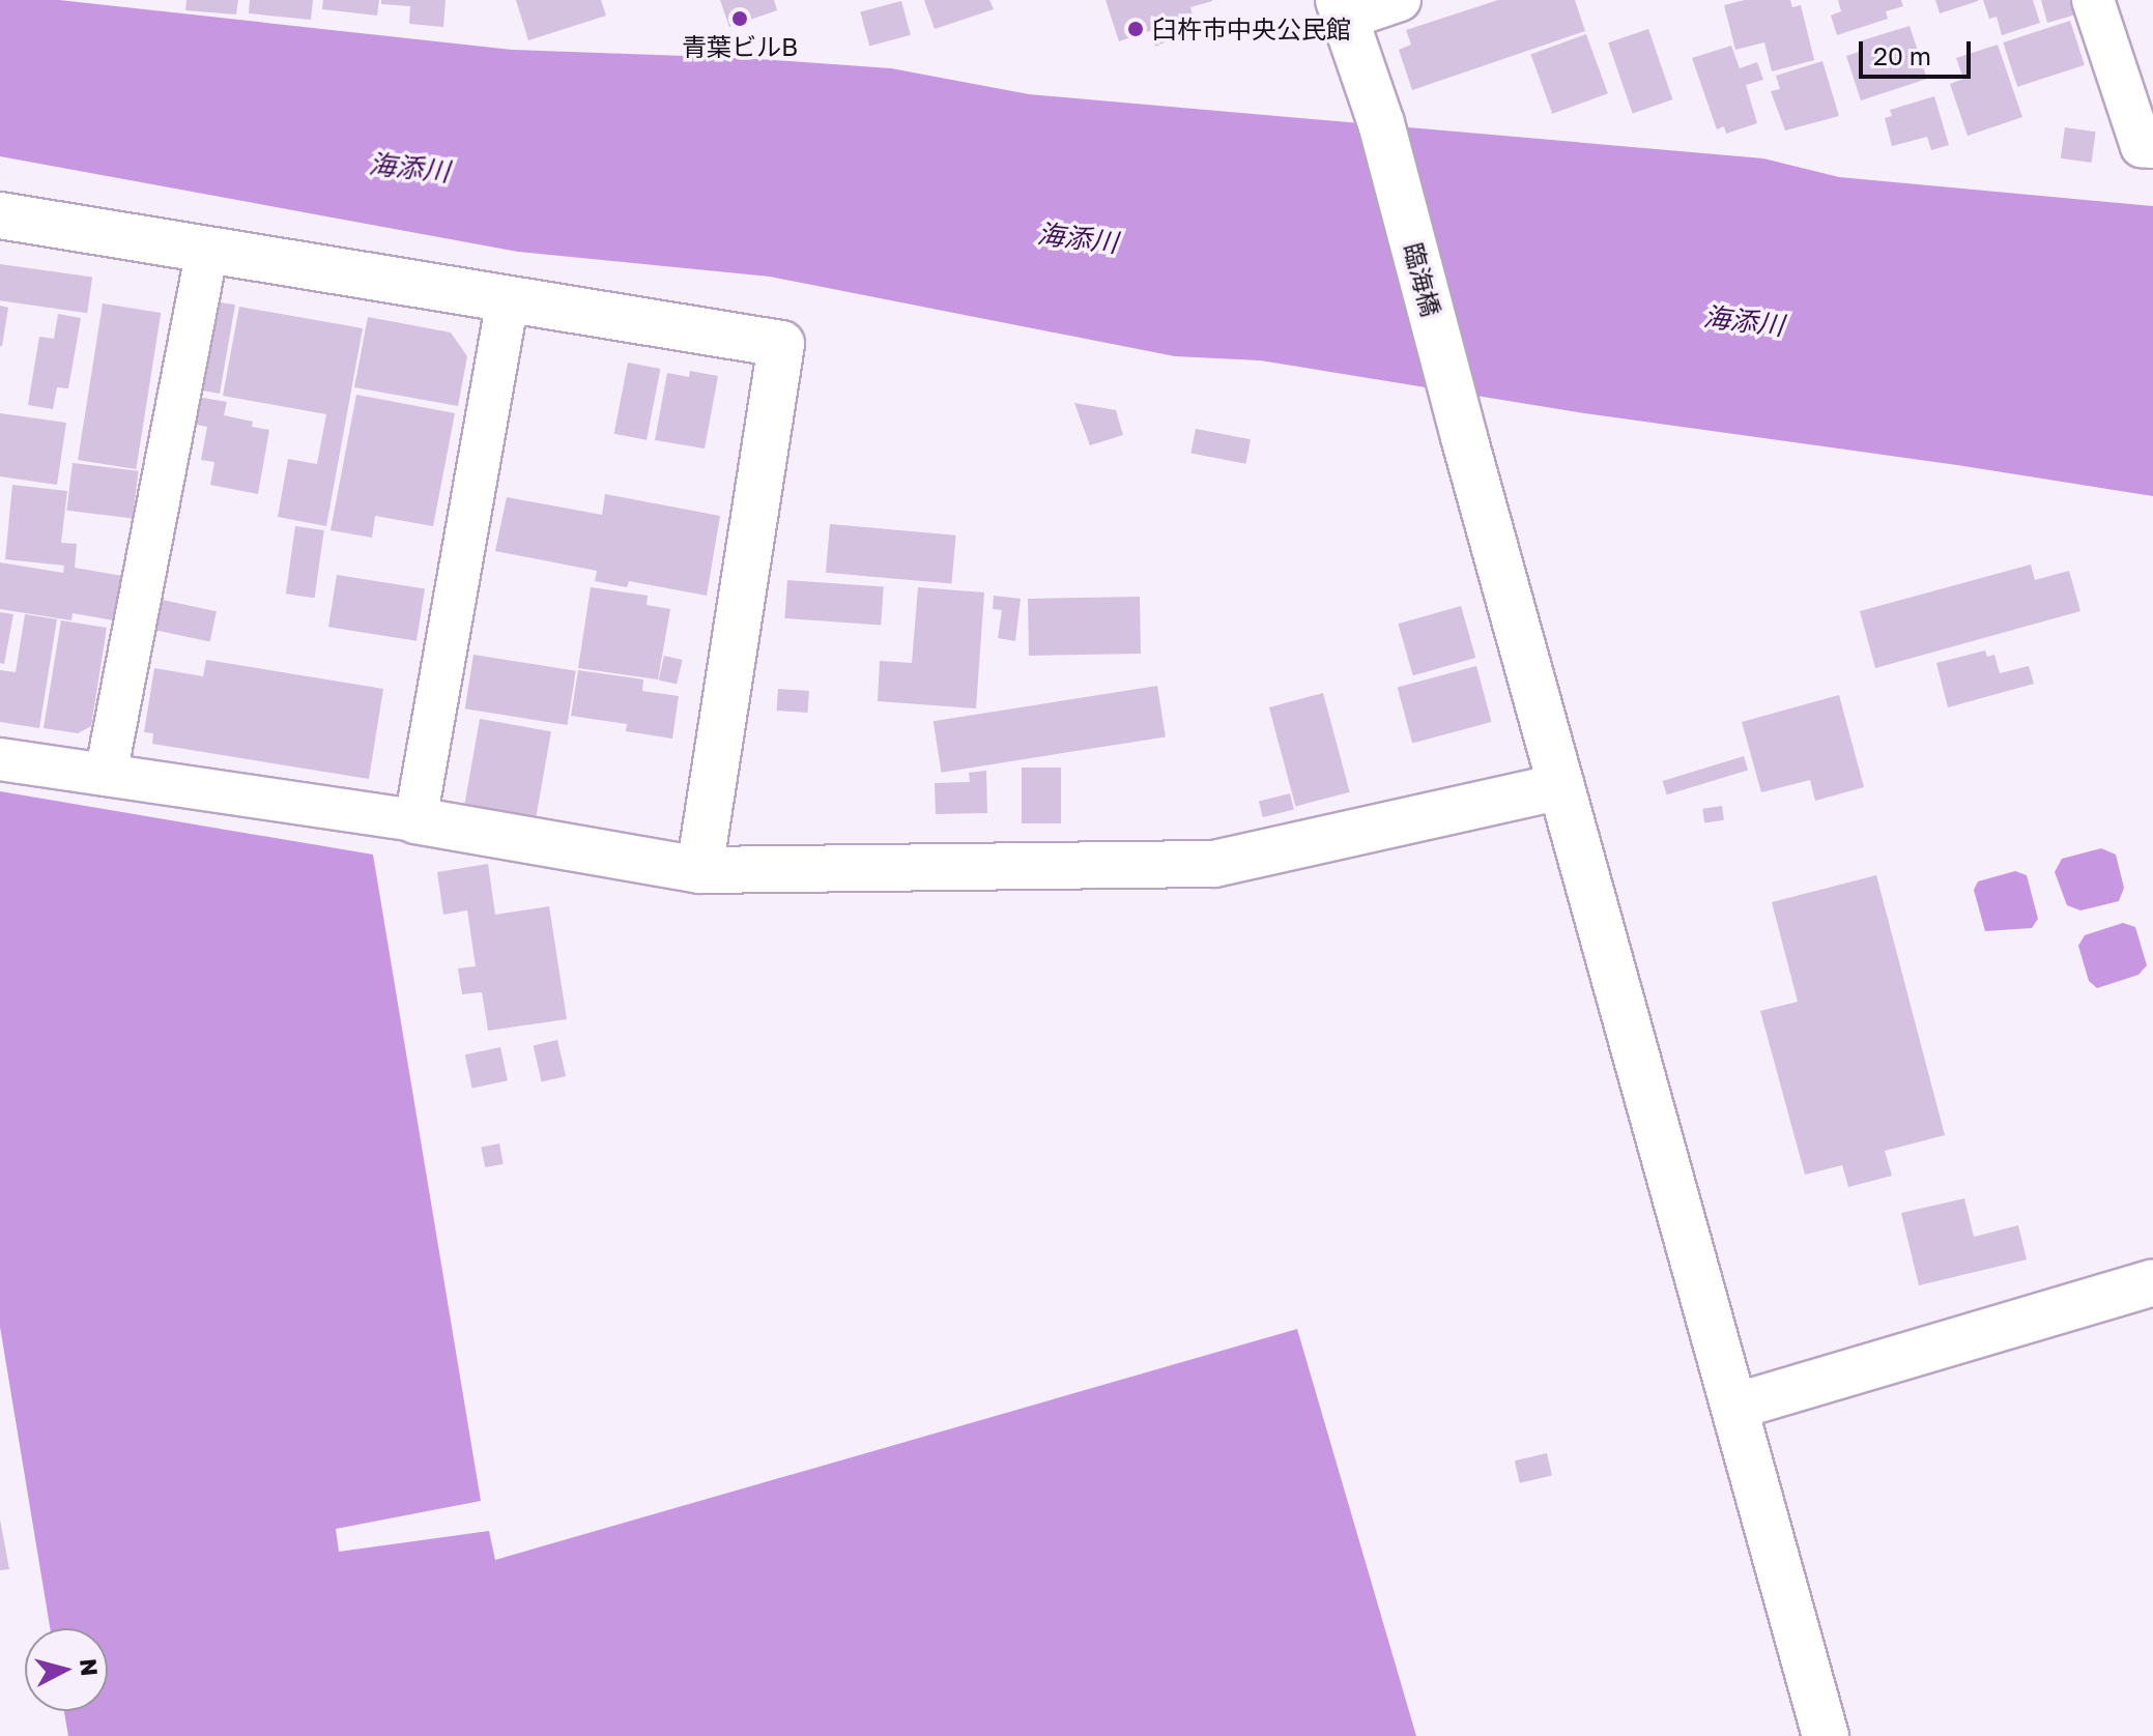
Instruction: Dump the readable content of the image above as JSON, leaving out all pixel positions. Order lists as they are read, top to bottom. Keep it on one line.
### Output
{"streets":{"street":["臨海橋"]},"water":["海添川"],"places":["青葉ビルB","臼杵市中央公民館"],"scale_bar":"20 m","north":"right"}
